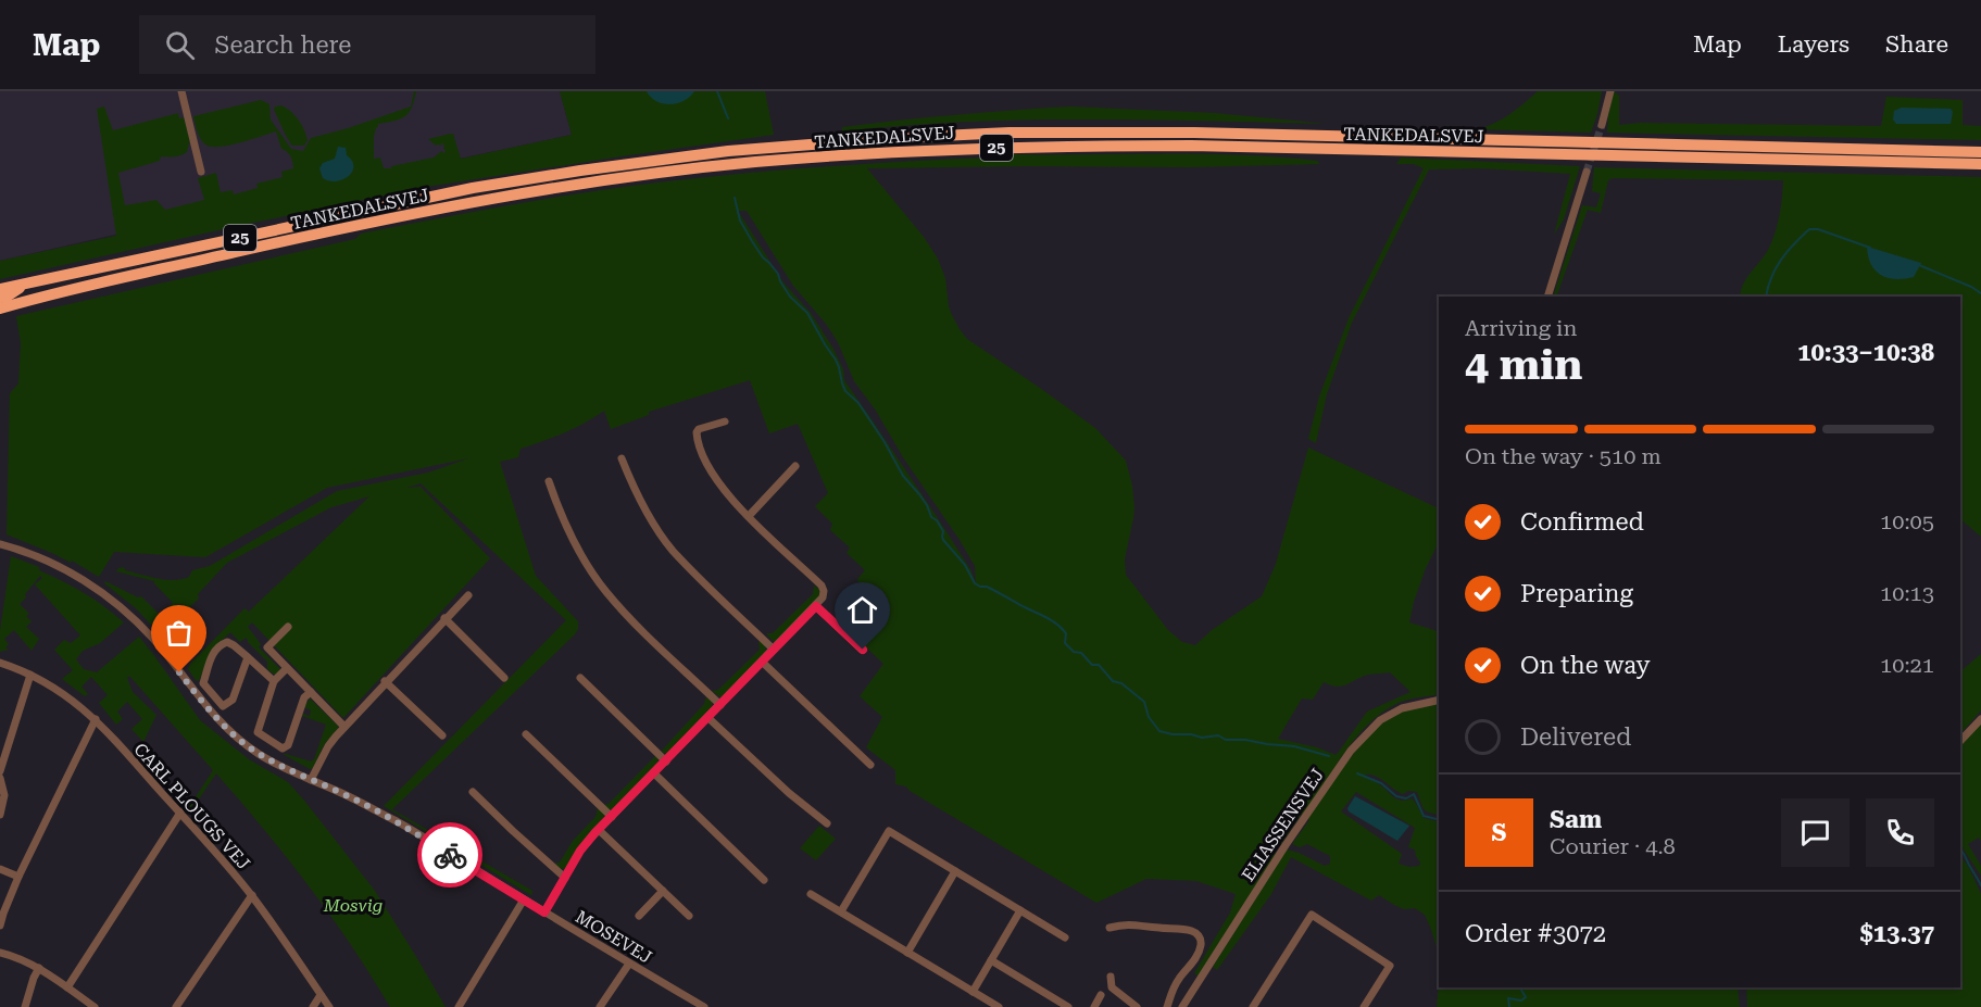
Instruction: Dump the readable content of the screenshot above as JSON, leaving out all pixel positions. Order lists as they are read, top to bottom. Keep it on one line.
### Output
{"streets":{"highway":["TANKEDALSVEJ","25"],"street":["CARL PLOUGS VEJ","ELIASSENSVEJ","MOSEVEJ"]},"parks":["Mosvig"],"page":{"header":"Map","search":"Search here","nav":["Map","Layers","Share"],"heading":["4 min","Arriving in","10:33–10:38"],"panel":["Sam","Courier · 4.8","Order #3072","$13.37"],"bar":"On the way · 510 m","list":[["Confirmed","10:05"],["Preparing","10:13"],["On the way","10:21"],"Delivered"],"round":"S"}}
